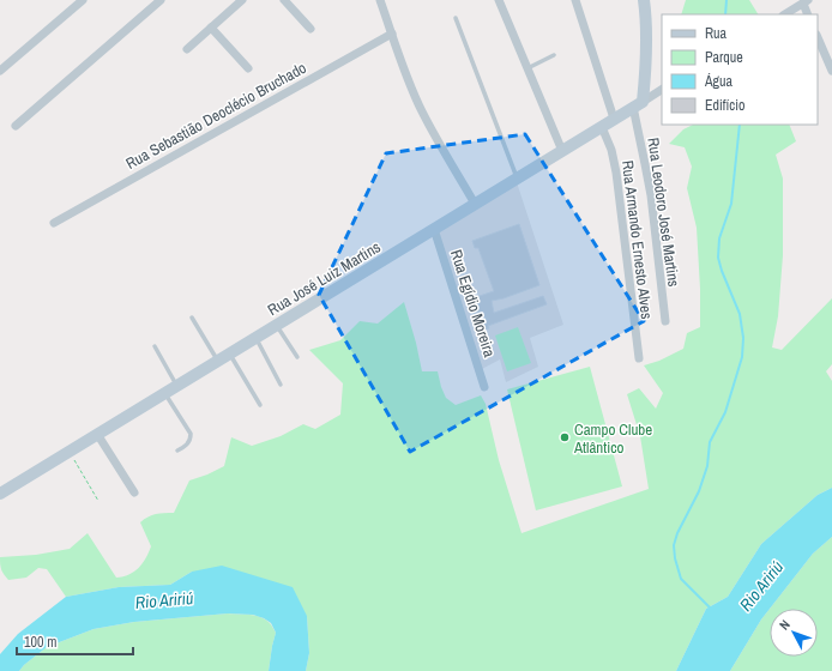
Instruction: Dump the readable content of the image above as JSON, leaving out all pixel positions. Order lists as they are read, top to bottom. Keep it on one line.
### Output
{"streets":{"main road":["Rua José Luiz Martins"],"street":["Rua Sebastião Deoclécio Bruchado","Rua Leodoro José Martins","Rua Armando Ernesto Alves","Rua Egídio Moreira"]},"crossings":[["Rua Leodoro José Martins","Rua José Luiz Martins"],["Rua Armando Ernesto Alves","Rua José Luiz Martins"],["Rua José Luiz Martins","Rua Egídio Moreira"]],"water":["Rio Aririú"],"places":["Campo Clube Atlântico"],"legend":["Rua","Parque","Água","Edifício"],"scale_bar":"100 m","north":"top left"}
